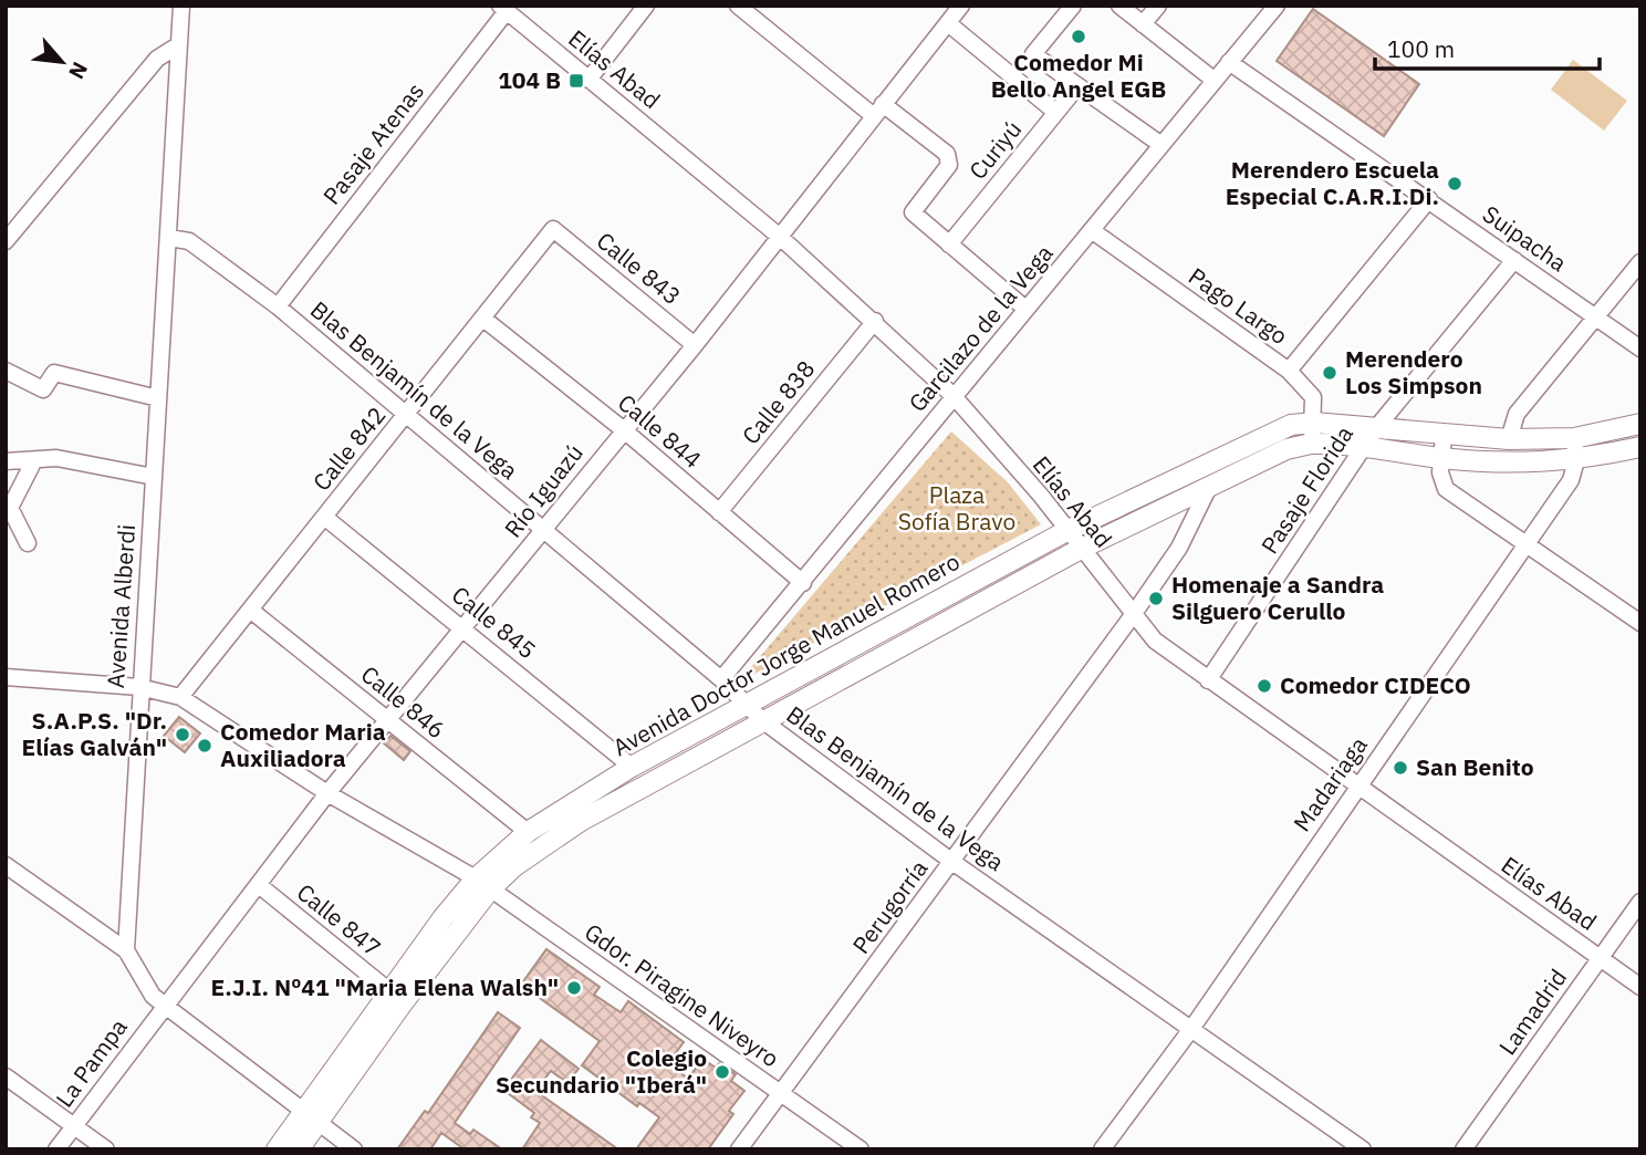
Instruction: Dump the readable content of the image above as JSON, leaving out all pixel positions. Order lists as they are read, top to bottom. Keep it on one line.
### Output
{"streets":{"main road":["Avenida Doctor Jorge Manuel Romero"],"street":["Elías Abad","Pasaje Atenas","Curiyú","Suipacha","Calle 843","Pago Largo","Garcilazo de la Vega","Blas Benjamín de la Vega","Calle 838","Calle 844","Calle 842","Pasaje Florida","Río Iguazú","Avenida Alberdi","Calle 845","Calle 846","Madariaga","Perugorría","Calle 847","Gdor. Piragine Niveyro","Lamadrid","La Pampa"]},"crossings":[["Elías Abad","Pasaje Atenas"],["Elías Abad","Garcilazo de la Vega"],["Elías Abad","Calle 838"],["Elías Abad","Pasaje Florida"],["Elías Abad","Río Iguazú"],["Elías Abad","Avenida Doctor Jorge Manuel Romero"],["Elías Abad","Madariaga"],["Elías Abad","Perugorría"],["Elías Abad","Lamadrid"],["Pasaje Atenas","Blas Benjamín de la Vega"],["Suipacha","Garcilazo de la Vega"],["Suipacha","Pasaje Florida"],["Calle 843","Calle 842"],["Calle 843","Río Iguazú"],["Pago Largo","Garcilazo de la Vega"],["Pago Largo","Avenida Doctor Jorge Manuel Romero"],["Garcilazo de la Vega","Blas Benjamín de la Vega"],["Garcilazo de la Vega","Calle 844"],["Blas Benjamín de la Vega","Calle 842"],["Blas Benjamín de la Vega","Río Iguazú"],["Blas Benjamín de la Vega","Avenida Alberdi"],["Blas Benjamín de la Vega","Avenida Doctor Jorge Manuel Romero"],["Blas Benjamín de la Vega","Madariaga"],["Blas Benjamín de la Vega","Perugorría"],["Calle 838","Calle 844"],["Calle 844","Calle 842"],["Calle 844","Río Iguazú"],["Calle 842","Calle 845"],["Calle 842","Calle 846"],["Calle 842","Gdor. Piragine Niveyro"],["Pasaje Florida","Avenida Doctor Jorge Manuel Romero"],["Río Iguazú","Calle 845"],["Río Iguazú","Calle 846"],["Río Iguazú","Calle 847"],["Río Iguazú","Gdor. Piragine Niveyro"],["Río Iguazú","La Pampa"],["Avenida Alberdi","Gdor. Piragine Niveyro"],["Calle 845","Avenida Doctor Jorge Manuel Romero"],["Avenida Doctor Jorge Manuel Romero","Calle 846"],["Avenida Doctor Jorge Manuel Romero","Madariaga"],["Avenida Doctor Jorge Manuel Romero","Perugorría"],["Avenida Doctor Jorge Manuel Romero","Calle 847"],["Avenida Doctor Jorge Manuel Romero","Gdor. Piragine Niveyro"],["Perugorría","Gdor. Piragine Niveyro"]],"parks":["Plaza Sofía Bravo"],"places":{"other":["Comedor Mi Bello Angel EGB","Merendero Escuela Especial C.A.R.I.Di.","Merendero Los Simpson","Homenaje a Sandra Silguero Cerullo","Comedor CIDECO","S.A.P.S. \"Dr. Elías Galván\"","Comedor Maria Auxiliadora","San Benito","E.J.I. Nº41 \"Maria Elena Walsh\"","Colegio Secundario \"Iberá\""],"transit":["104 B"]},"scale_bar":"100 m","north":"bottom right"}
